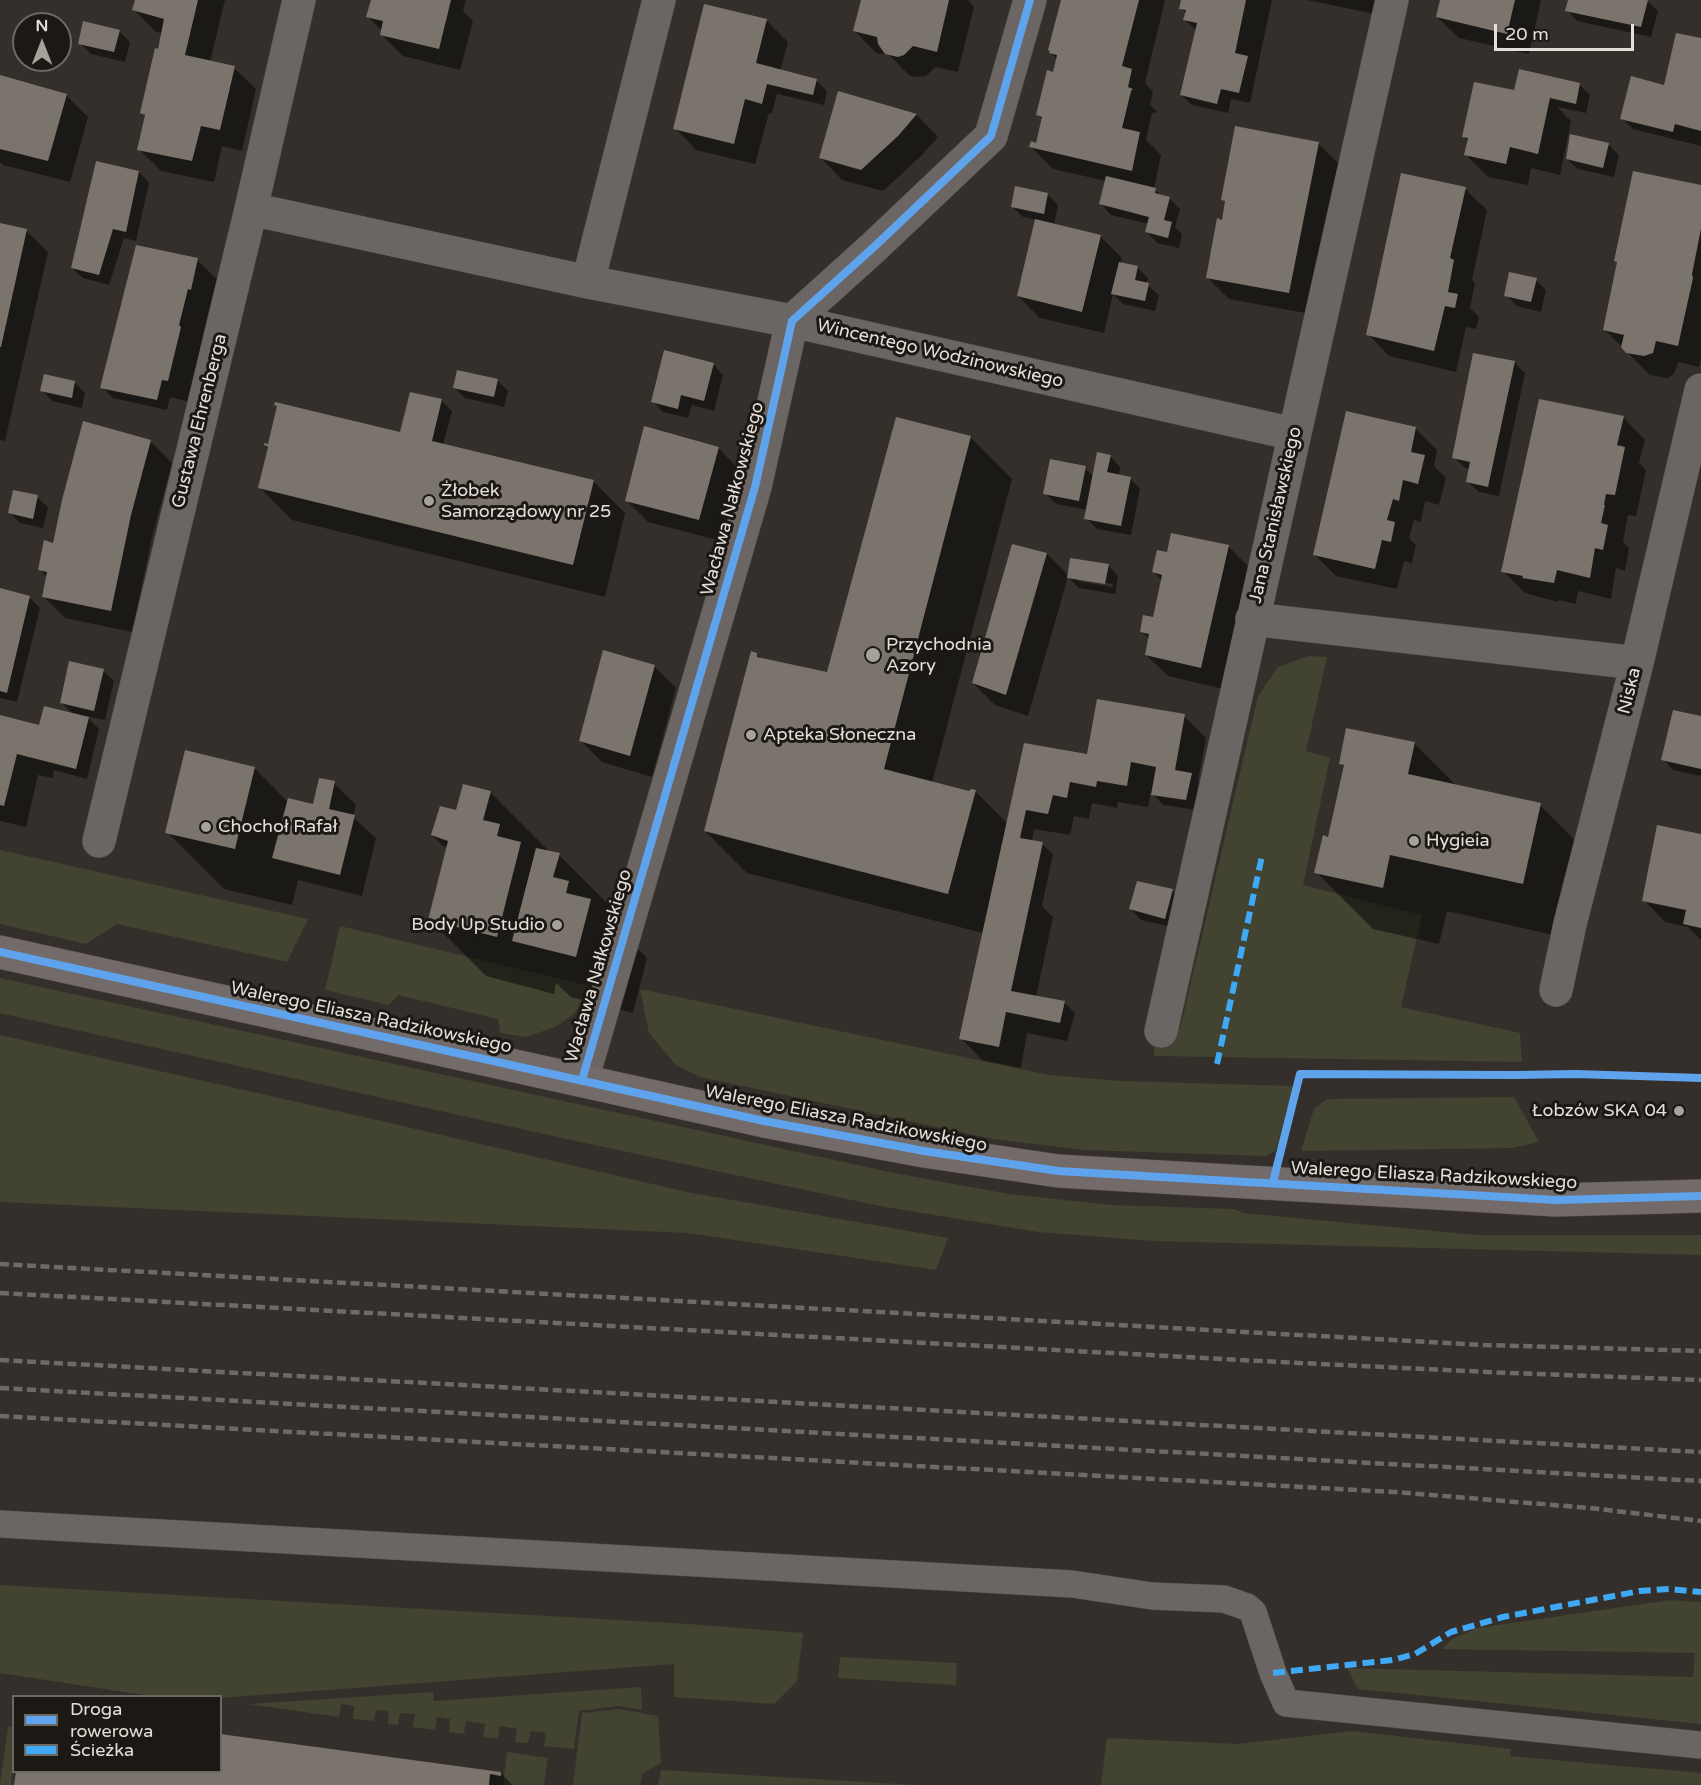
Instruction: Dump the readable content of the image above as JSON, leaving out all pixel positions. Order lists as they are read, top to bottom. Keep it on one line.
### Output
{"streets":{"street":["Wincentego Wodzinowskiego","Gustawa Ehrenberga","Wacława Nałkowskiego","Jana Stanisławskiego","Niska","Walerego Eliasza Radzikowskiego"]},"crossings":[["Wincentego Wodzinowskiego","Gustawa Ehrenberga"],["Wincentego Wodzinowskiego","Wacława Nałkowskiego"],["Wincentego Wodzinowskiego","Jana Stanisławskiego"],["Wacława Nałkowskiego","Walerego Eliasza Radzikowskiego"]],"places":["Żłobek Samorządowy nr 25","Przychodnia Azory","Apteka Słoneczna","Chochoł Rafał","Hygieia","Body Up Studio","Łobzów SKA 04"],"legend":["Droga rowerowa","Ścieżka"],"scale_bar":"20 m","north":"top"}
